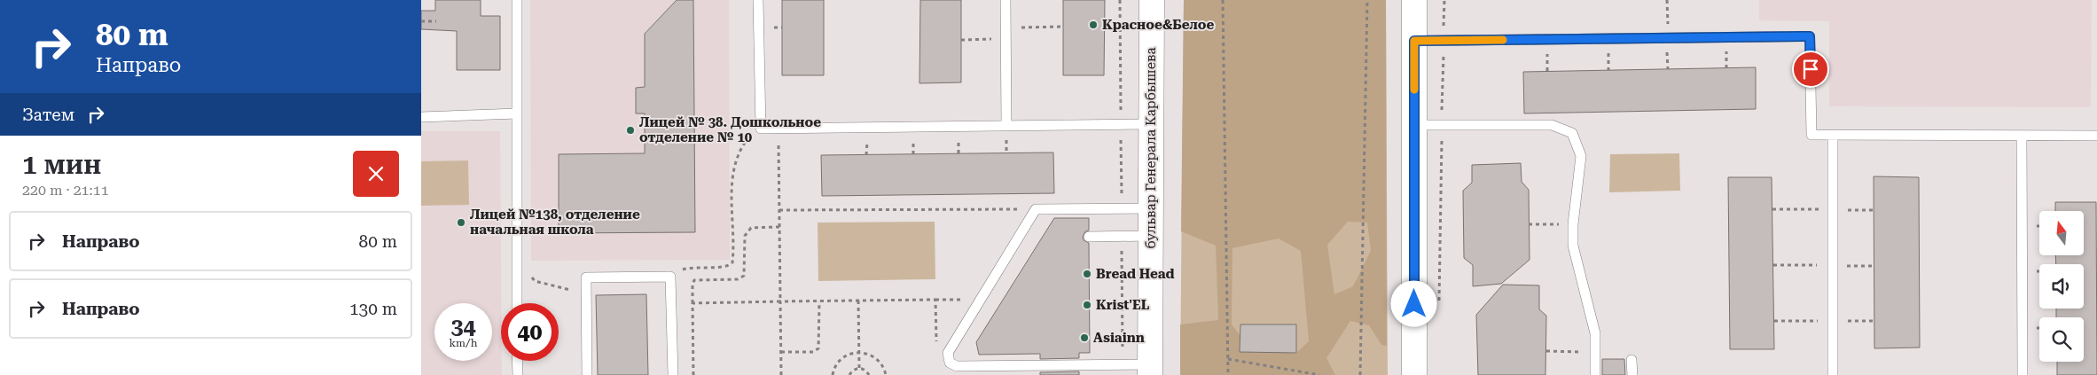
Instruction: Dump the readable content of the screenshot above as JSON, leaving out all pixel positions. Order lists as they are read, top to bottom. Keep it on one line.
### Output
{"streets":{"street":["бульвар Генерала Карбышева"]},"places":["Красное&Белое","Лицей № 38. Дошкольное отделение № 10","Лицей №138, отделение начальная школа","Bread Head","Krist'EL","Asiainn"],"north":"top","page":{"turn":["80 m","Направо"],"then":"Затем","heading":["1 мин","220 m · 21:11"],"list":[{"name":"Направо","value":"80 m"},{"name":"Направо","value":"130 m"}],"speed":"34 km/h","limit":"40"}}
